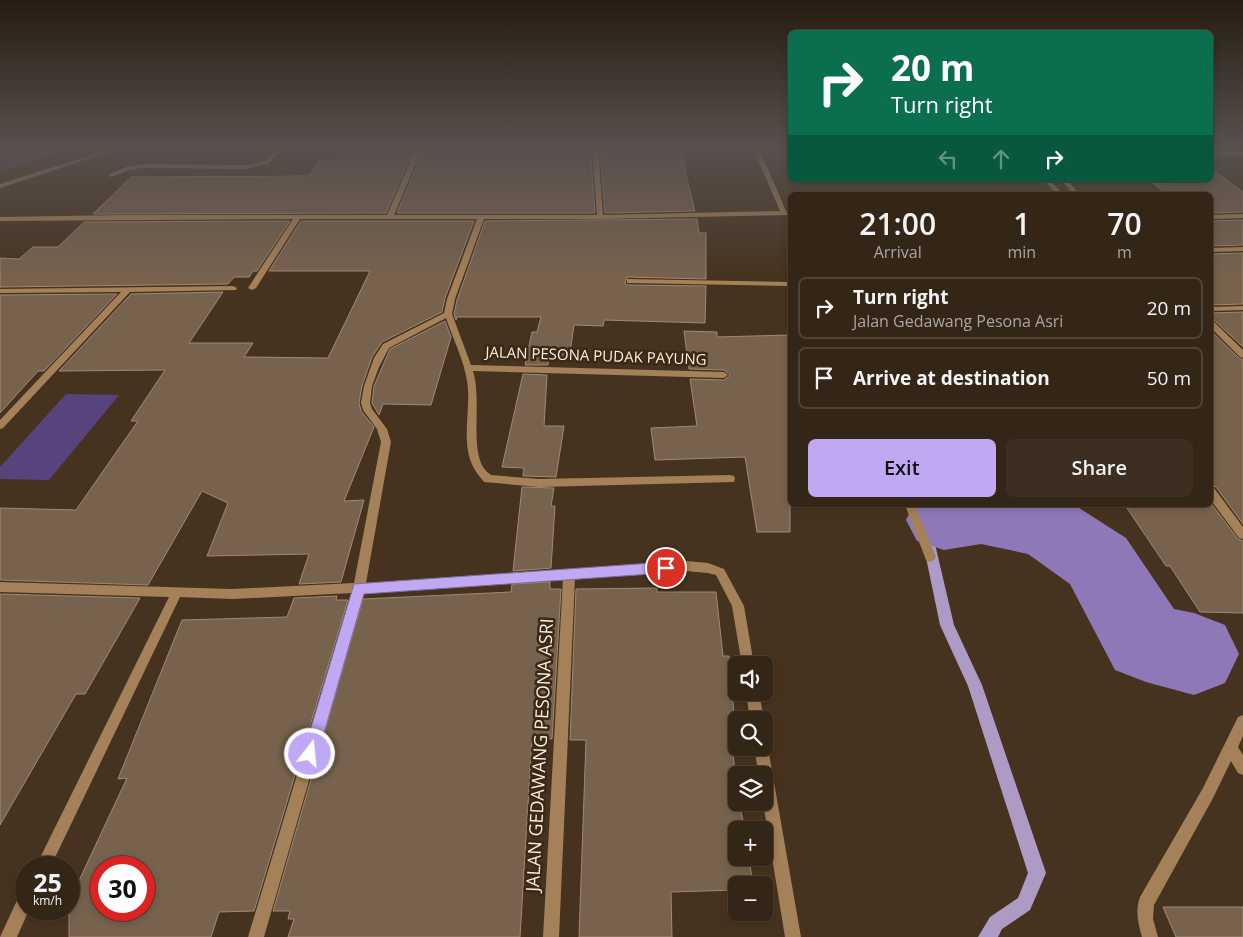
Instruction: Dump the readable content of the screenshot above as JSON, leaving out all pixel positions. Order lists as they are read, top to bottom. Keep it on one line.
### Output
{"streets":{"street":["JALAN PESONA PUDAK PAYUNG","JALAN GEDAWANG PESONA ASRI"]},"page":{"turn":["20 m","Turn right"],"eta":["21:00","Arrival","1","min","70","m"],"list":[{"name":"Turn right","note":"Jalan Gedawang Pesona Asri","value":"20 m"},{"name":"Arrive at destination","value":"50 m"}],"buttons":["Exit","Share"],"map_buttons":["+","−"],"speed":"25 km/h","limit":"30"}}
